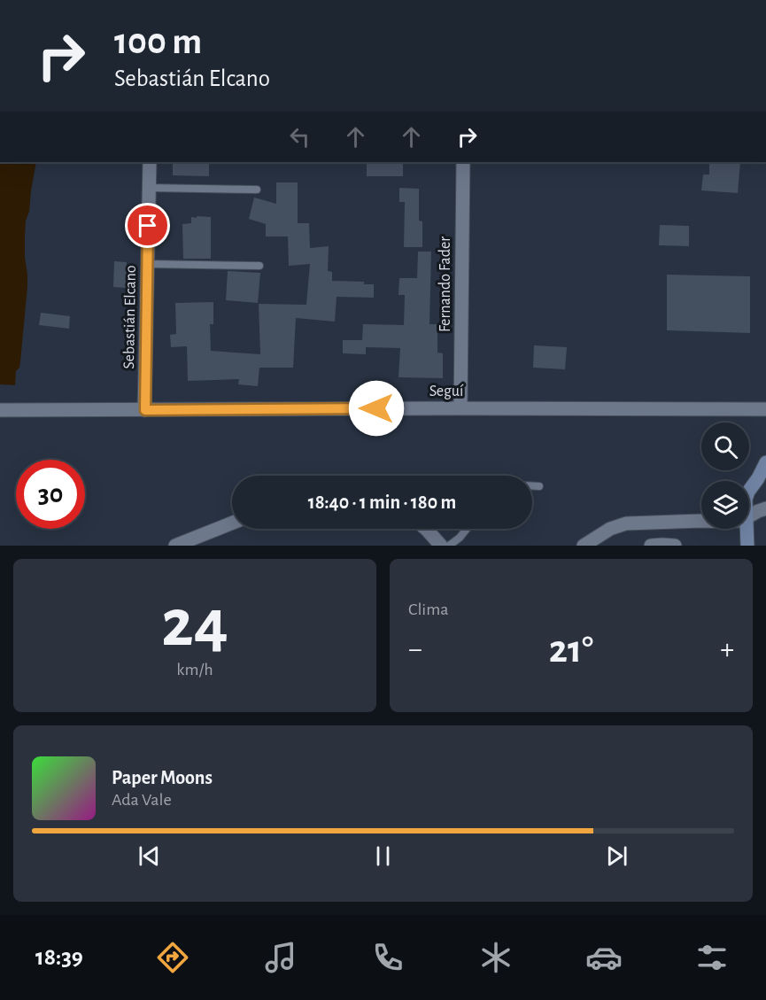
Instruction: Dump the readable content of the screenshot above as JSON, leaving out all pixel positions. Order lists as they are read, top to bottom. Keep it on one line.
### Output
{"streets":{"street":["Fernando Fader","Sebastián Elcano","Seguí"]},"crossings":[["Fernando Fader","Seguí"],["Sebastián Elcano","Seguí"]],"page":{"turn":["100 m","Sebastián Elcano"],"limit":"30","trip":"18:40 · 1 min · 180 m","tile":[["24","km/h"],"Clima"],"heat":["−","21°","+"],"song":["Paper Moons","Ada Vale"],"tabs":"18:39"}}
